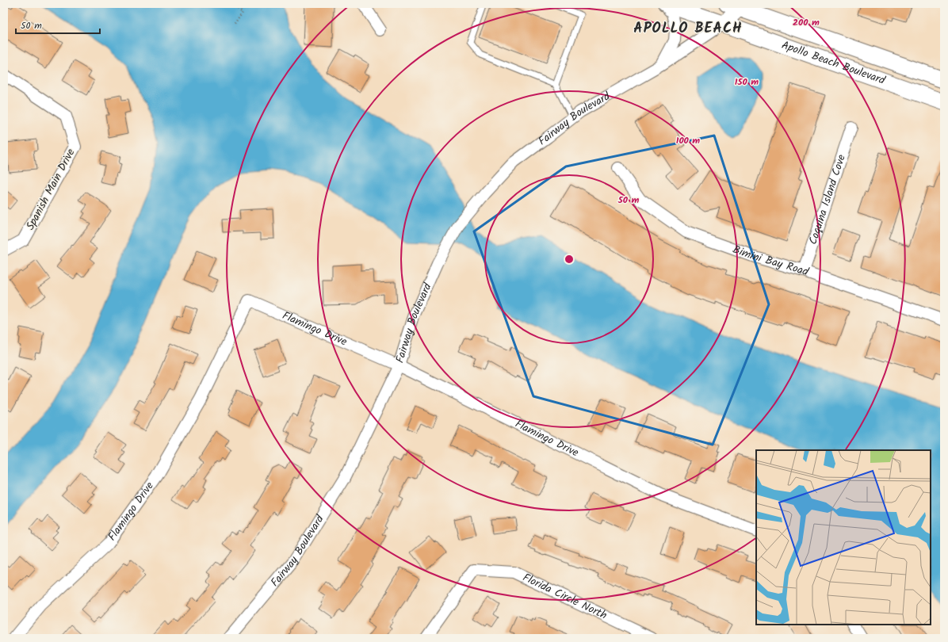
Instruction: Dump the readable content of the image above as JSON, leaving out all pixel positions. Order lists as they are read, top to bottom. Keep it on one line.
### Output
{"streets":{"main road":["Apollo Beach Boulevard"],"street":["Fairway Boulevard","Spanish Main Drive","Coquina Island Cove","Bimini Bay Road","Flamingo Drive","Florida Circle North"]},"crossings":[["Apollo Beach Boulevard","Fairway Boulevard"],["Fairway Boulevard","Flamingo Drive"],["Coquina Island Cove","Bimini Bay Road"]],"districts":["APOLLO BEACH"],"scale_bar":"50 m","rings":["200 m","150 m","100 m","50 m"]}
